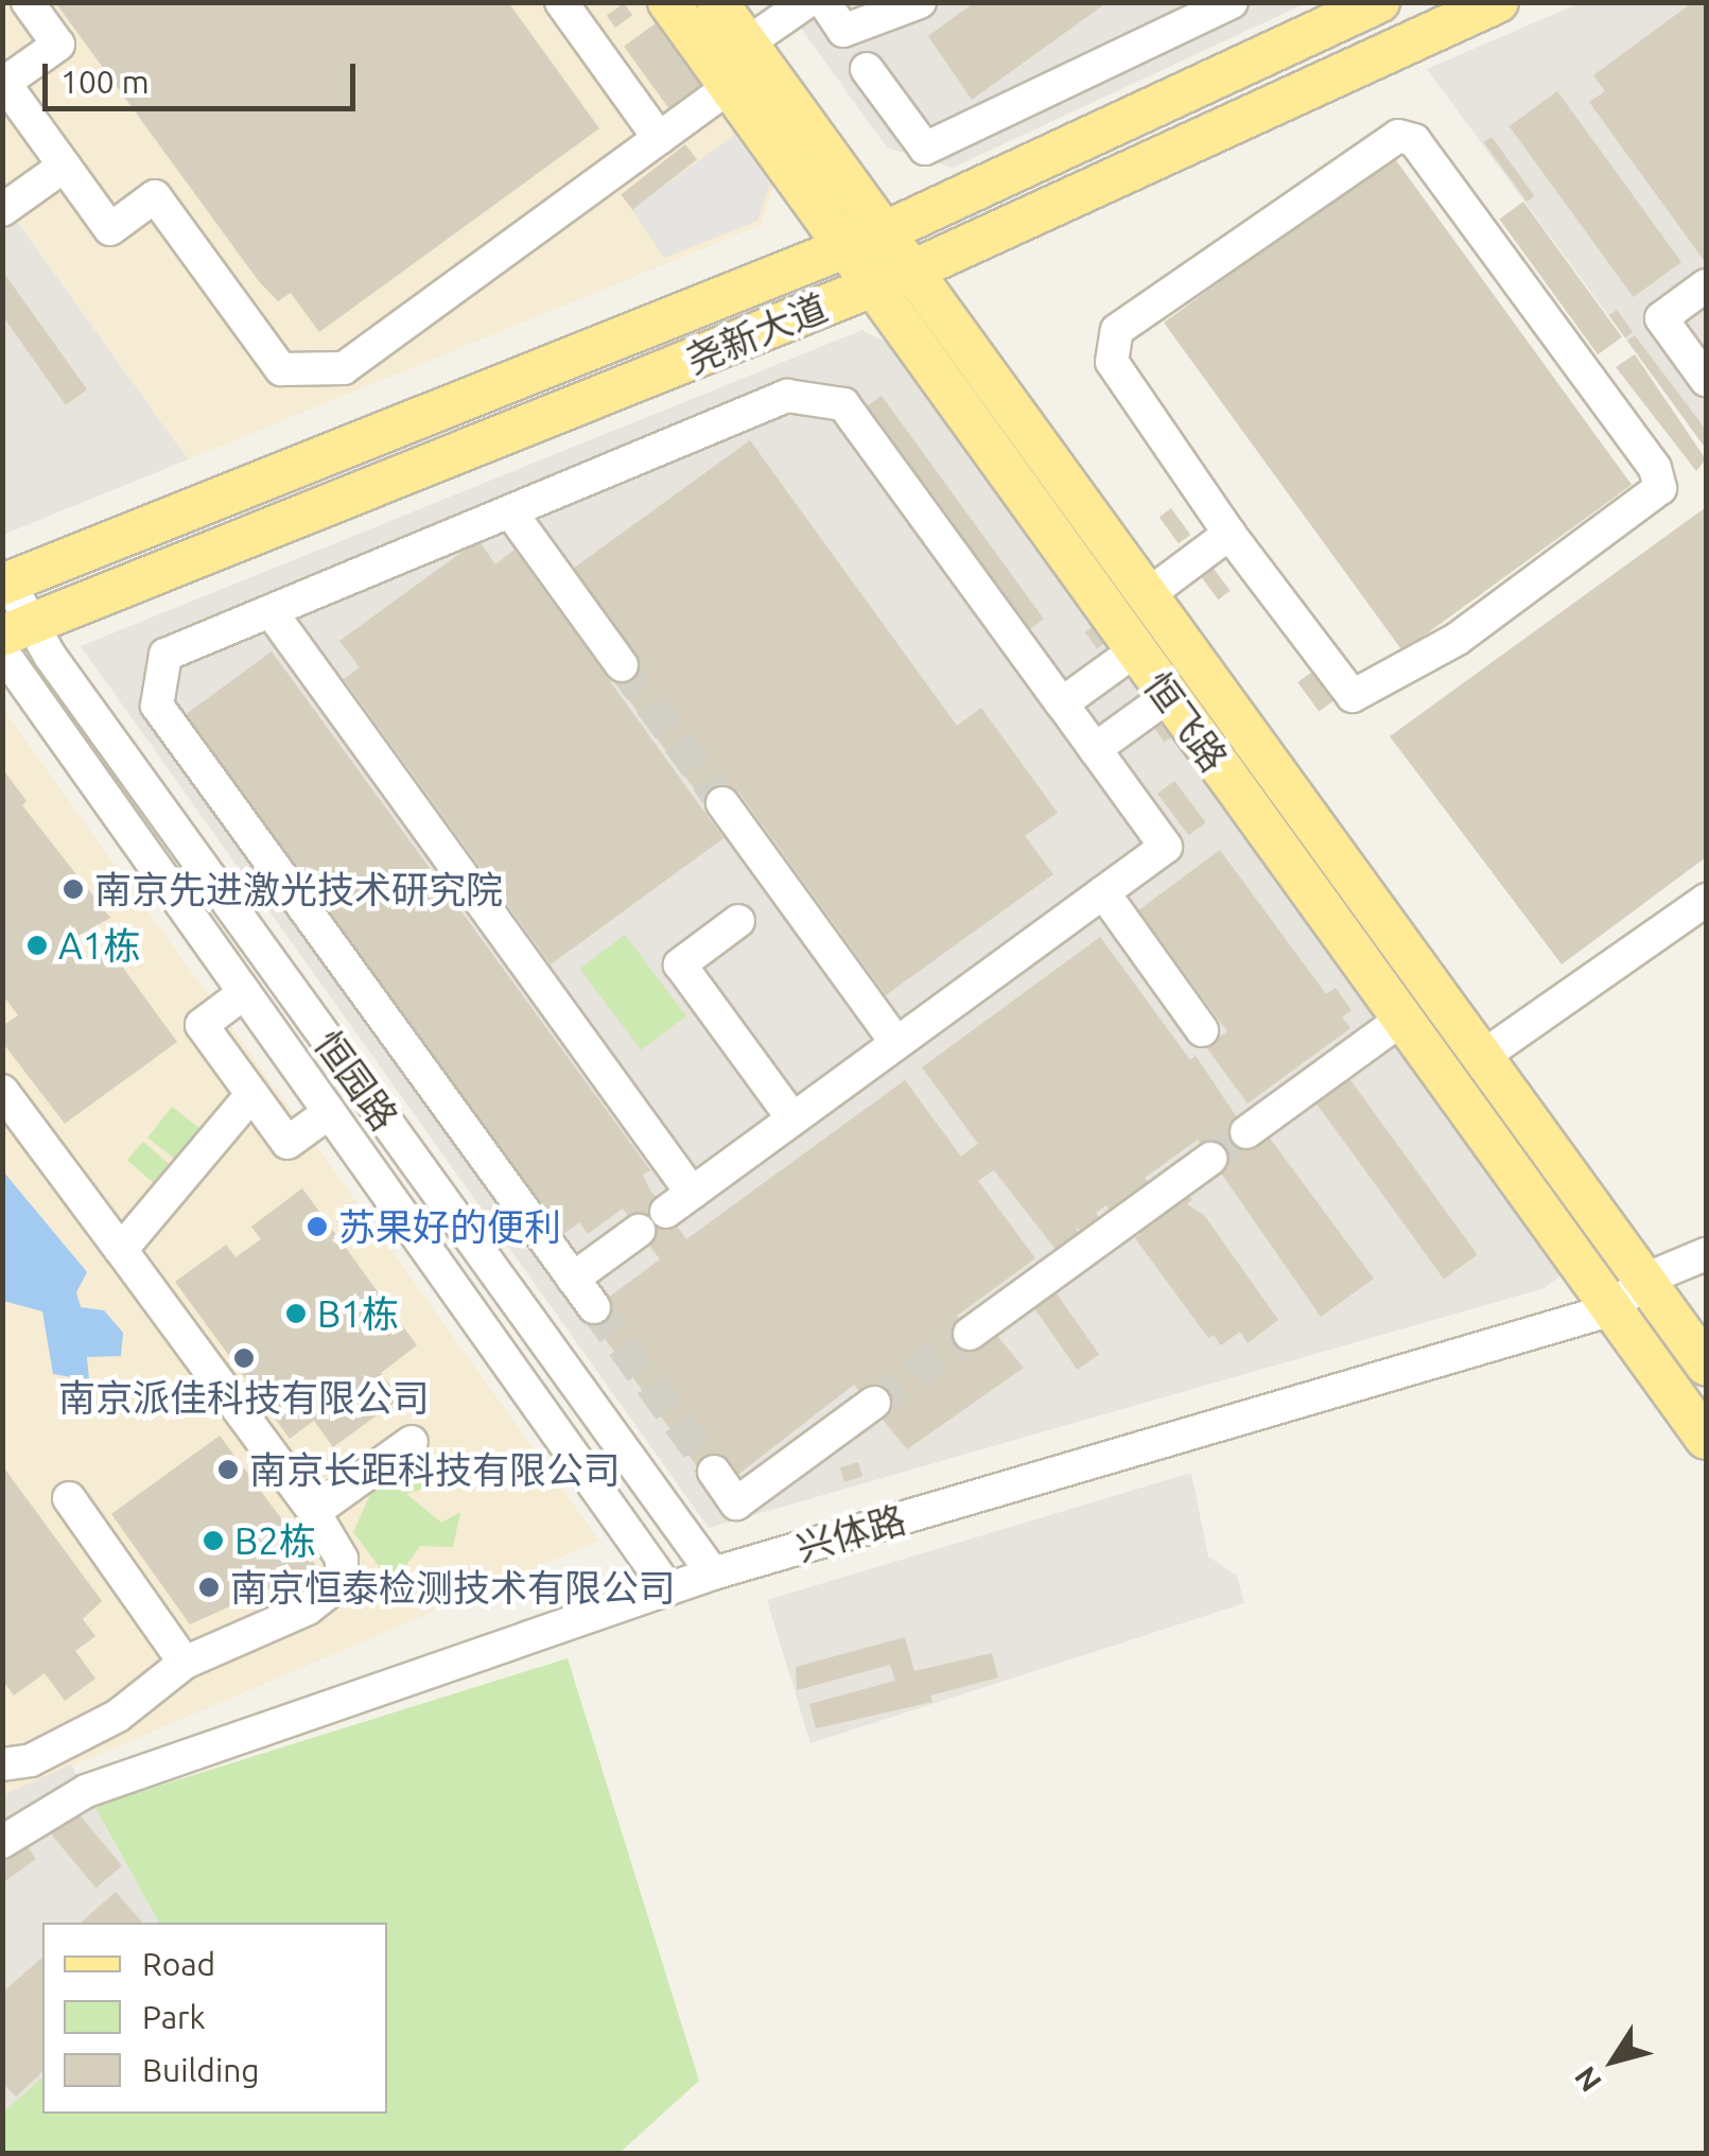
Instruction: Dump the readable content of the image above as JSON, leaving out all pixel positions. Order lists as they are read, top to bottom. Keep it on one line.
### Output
{"streets":{"main road":["尧新大道","恒飞路"],"street":["恒园路","兴体路"]},"crossings":[["尧新大道","恒飞路"],["尧新大道","恒园路"],["恒飞路","兴体路"],["恒园路","兴体路"]],"places":["南京先进激光技术研究院","A1栋","苏果好的便利","B1栋","南京派佳科技有限公司","南京长距科技有限公司","B2栋","南京恒泰检测技术有限公司"],"legend":["Road","Park","Building"],"scale_bar":"100 m","north":"bottom left"}
